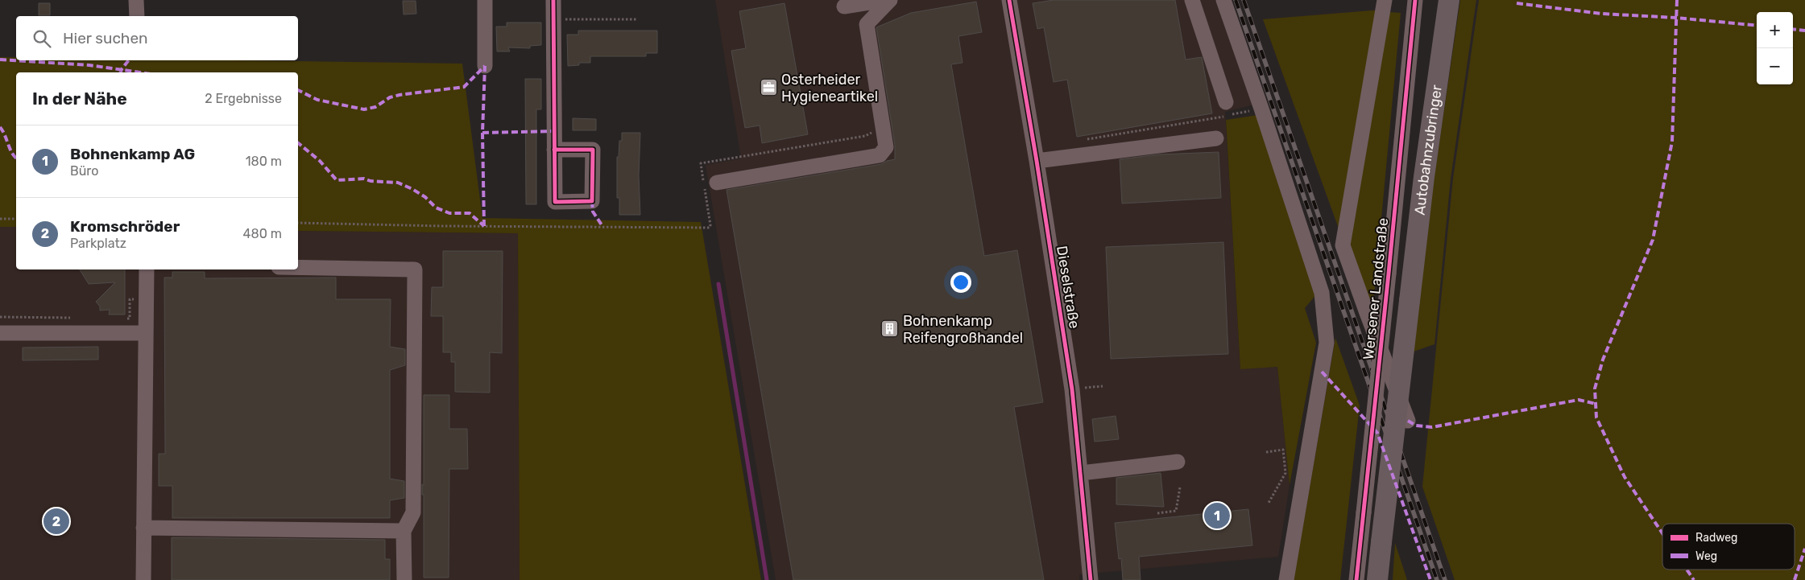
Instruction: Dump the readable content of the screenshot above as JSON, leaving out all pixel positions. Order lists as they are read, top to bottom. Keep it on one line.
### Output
{"streets":{"highway":["Autobahnzubringer"],"street":["Dieselstraße","Wersener Landstraße"]},"places":{"office":["Osterheider Hygieneartikel"],"building":["Bohnenkamp Reifengroßhandel"]},"legend":["Radweg","Weg"],"page":{"map_buttons":["+","−"],"search":"Hier suchen","heading":["In der Nähe","2 Ergebnisse"],"list":[{"mark":"1","name":"Bohnenkamp AG","note":"Büro","value":"180 m"},{"mark":"2","name":"Kromschröder","note":"Parkplatz","value":"480 m"}],"pins":["1","2"]}}
